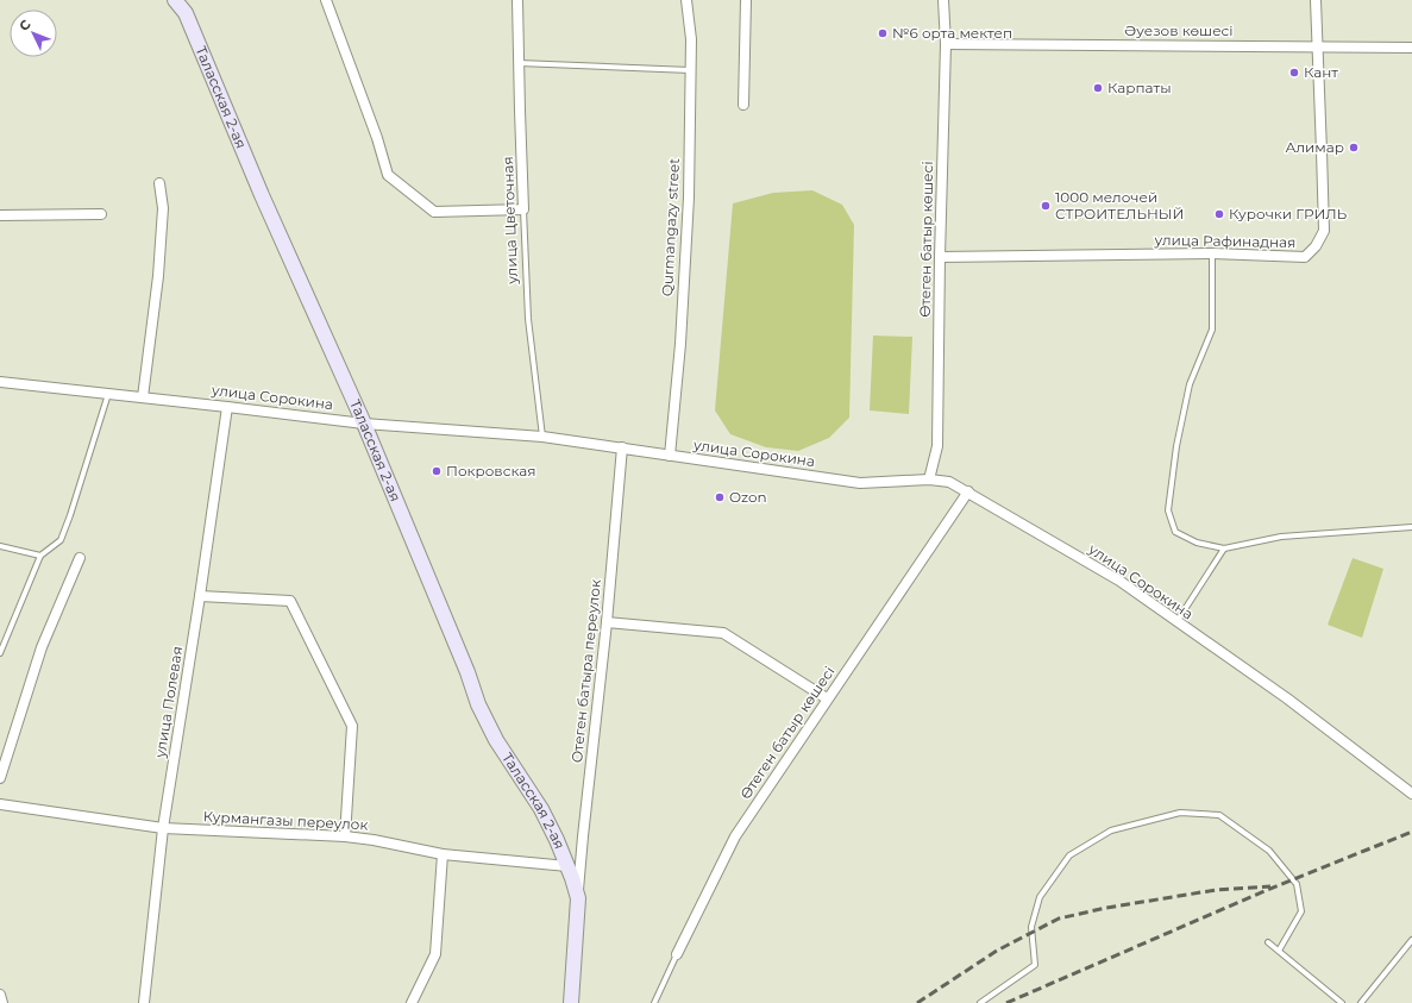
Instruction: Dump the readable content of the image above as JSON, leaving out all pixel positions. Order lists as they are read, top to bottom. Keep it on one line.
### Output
{"streets":{"street":["Әуезов көшесі","Таласская 2-ая","улица Цветочная","Qurmangazy street","Өтеген батыр көшесі","улица Рафинадная","улица Сорокина","Отеген батыра переулок","улица Полевая","Курмангазы переулок"]},"crossings":[["Әуезов көшесі","Өтеген батыр көшесі"],["Әуезов көшесі","улица Рафинадная"],["Таласская 2-ая","улица Сорокина"],["Таласская 2-ая","Отеген батыра переулок"],["Таласская 2-ая","Курмангазы переулок"],["улица Цветочная","улица Сорокина"],["Qurmangazy street","улица Сорокина"],["Өтеген батыр көшесі","улица Рафинадная"],["Өтеген батыр көшесі","улица Сорокина"],["улица Сорокина","Отеген батыра переулок"],["улица Сорокина","улица Полевая"],["улица Полевая","Курмангазы переулок"]],"places":["№6 орта мектеп","Кант","Карпаты","Алимар","1000 мелочей СТРОИТЕЛЬНЫЙ","Курочки ГРИЛЬ","Покровская","Ozon"],"north":"top left"}
